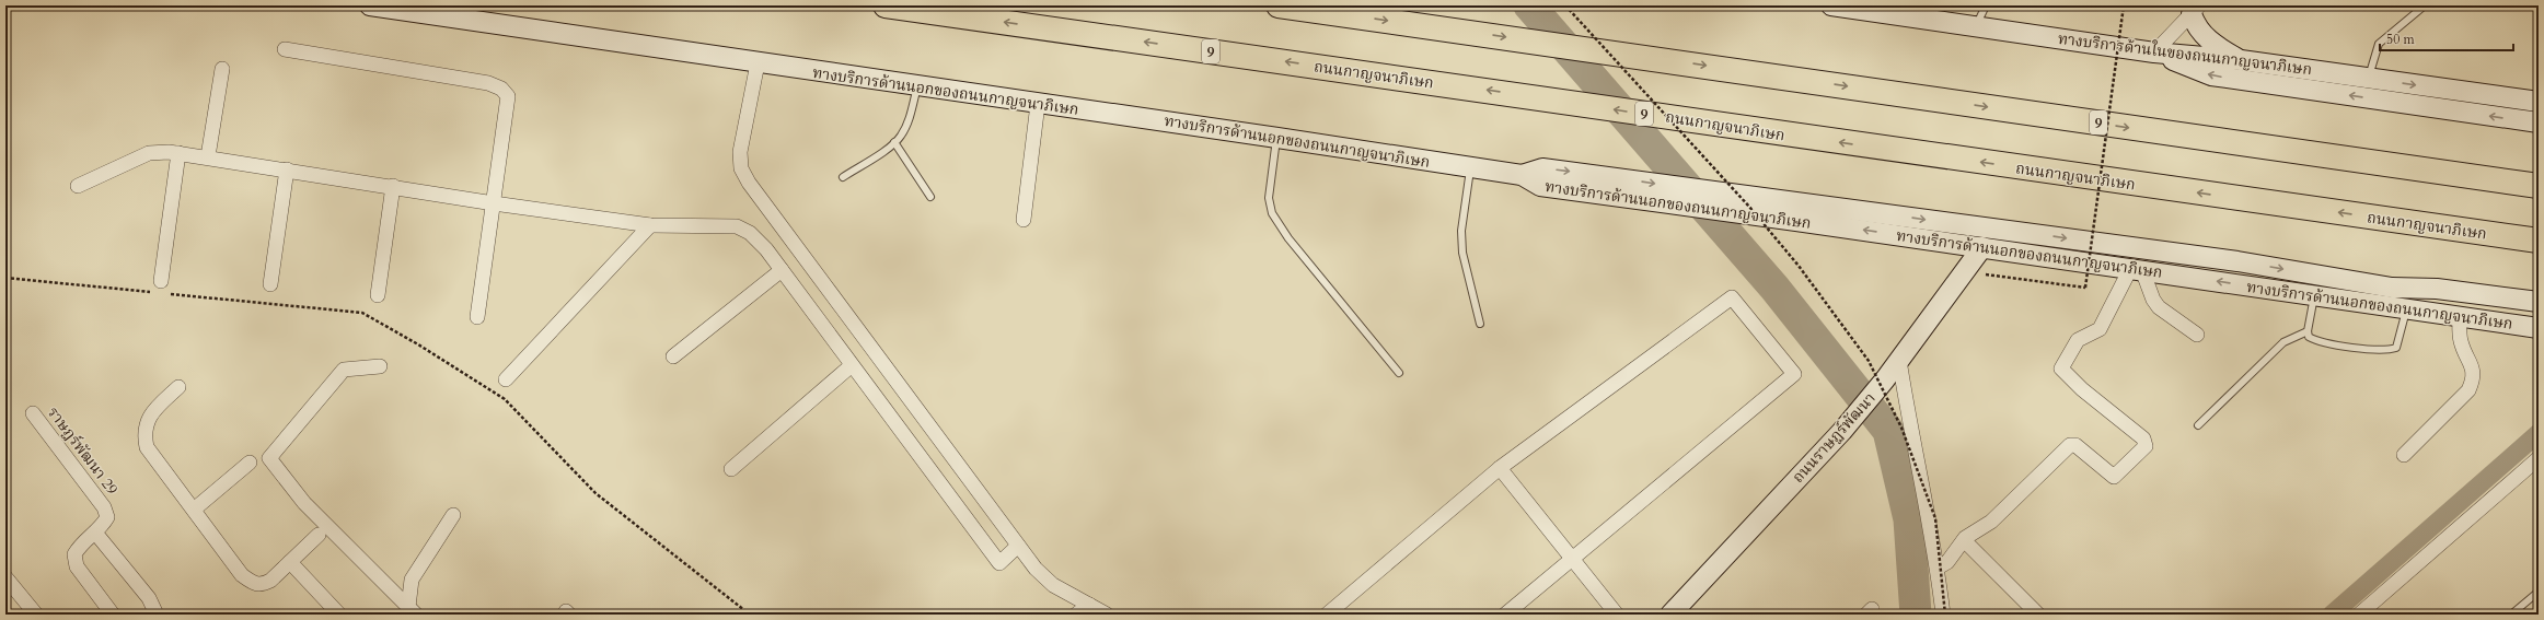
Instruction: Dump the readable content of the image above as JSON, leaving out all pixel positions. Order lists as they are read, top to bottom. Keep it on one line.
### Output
{"streets":{"highway":["9","ถนนกาญจนาภิเษก"],"main road":["ทางบริการด้านในของถนนกาญจนาภิเษก","ทางบริการด้านนอกของถนนกาญจนาภิเษก","ถนนราษฏร์พัฒนา"],"street":["ราษฎร์พัฒนา 29"]},"crossings":[["ทางบริการด้านนอกของถนนกาญจนาภิเษก","ถนนราษฏร์พัฒนา"]],"scale_bar":"50 m"}
